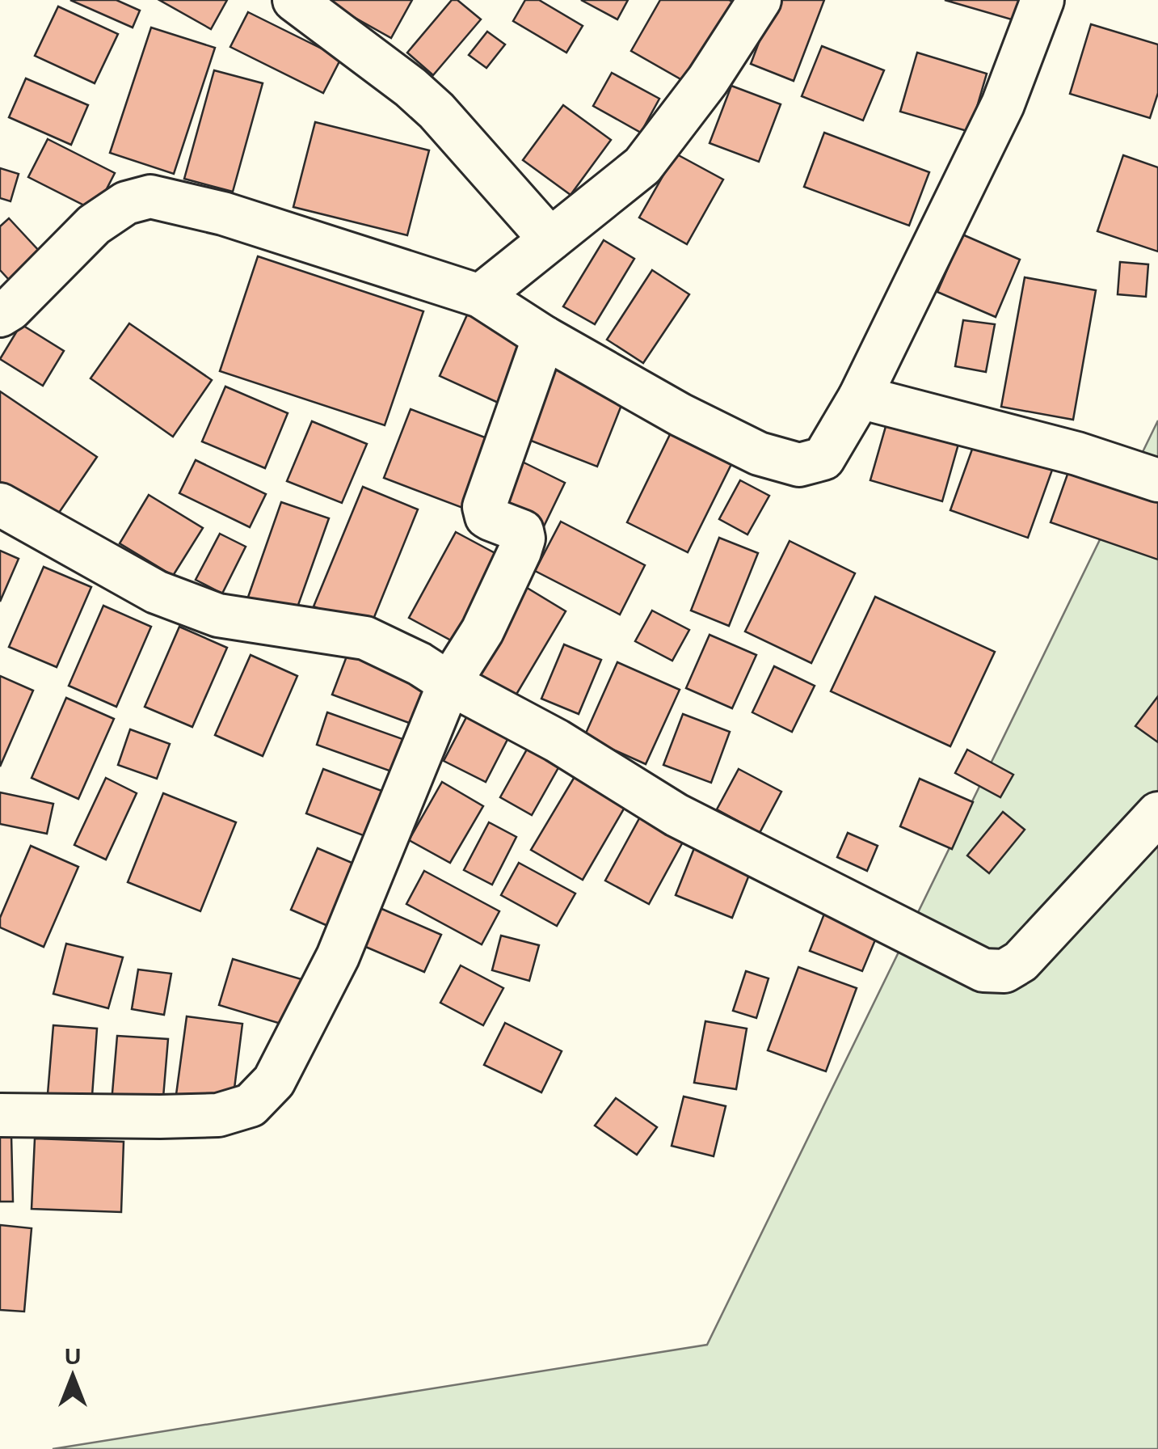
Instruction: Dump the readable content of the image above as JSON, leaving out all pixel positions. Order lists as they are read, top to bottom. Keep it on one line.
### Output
{"north":"top"}
